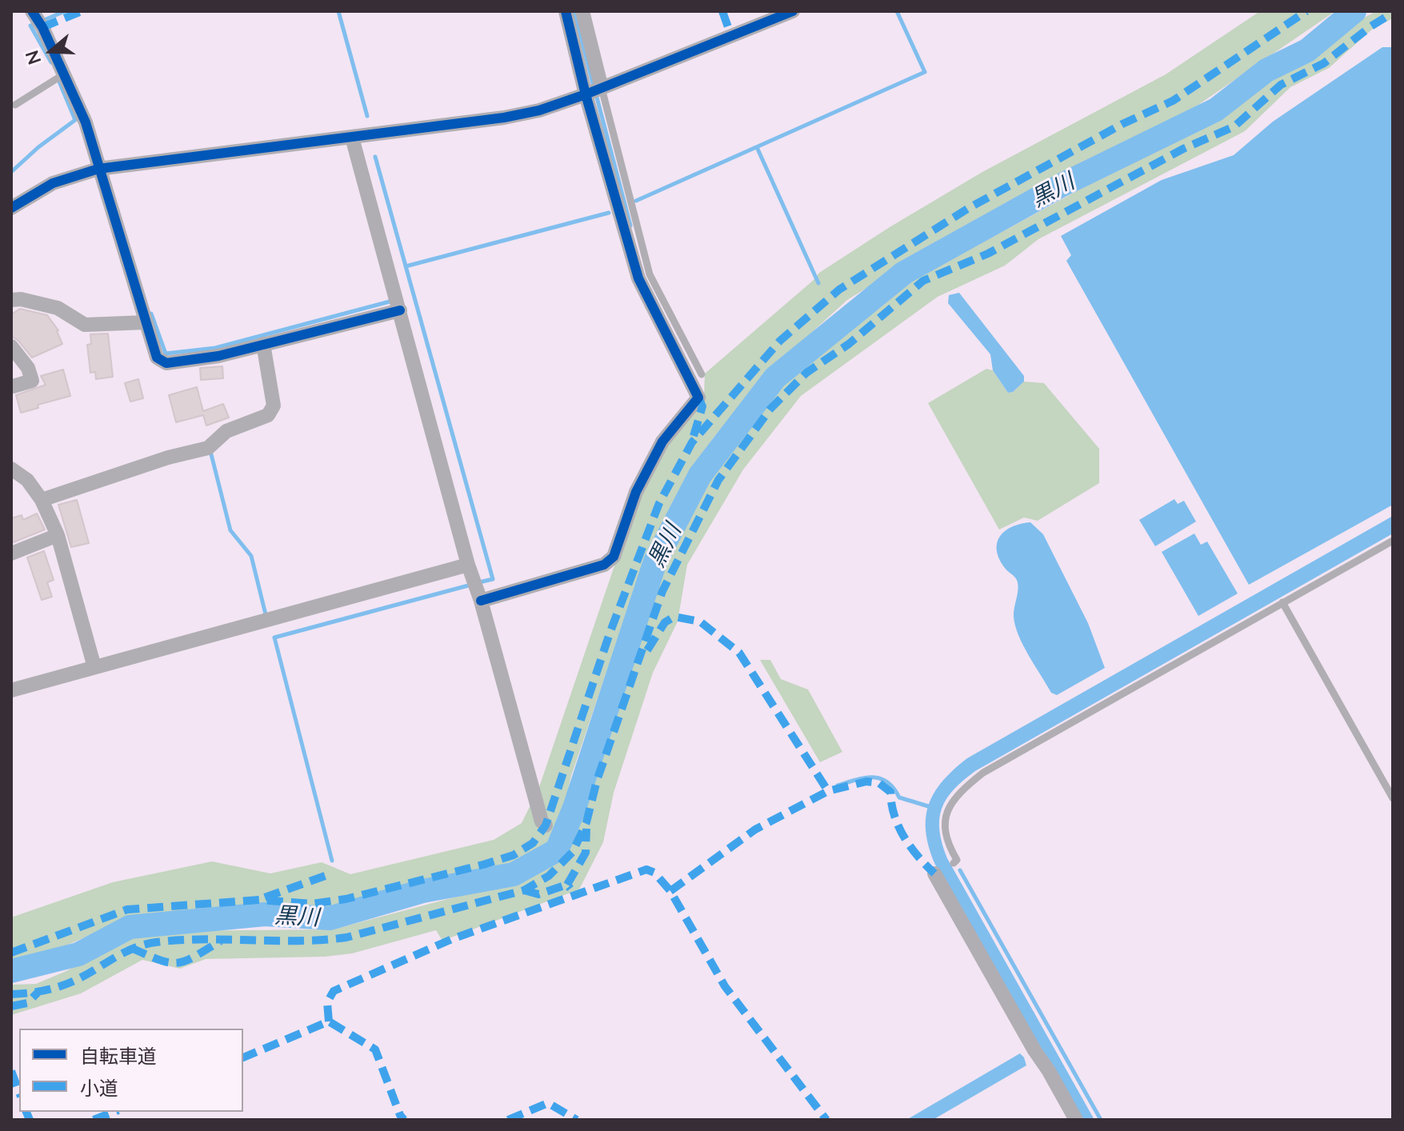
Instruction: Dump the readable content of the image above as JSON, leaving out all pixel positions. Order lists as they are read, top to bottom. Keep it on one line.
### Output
{"water":["黒川"],"legend":["自転車道","小道"],"north":"left"}
